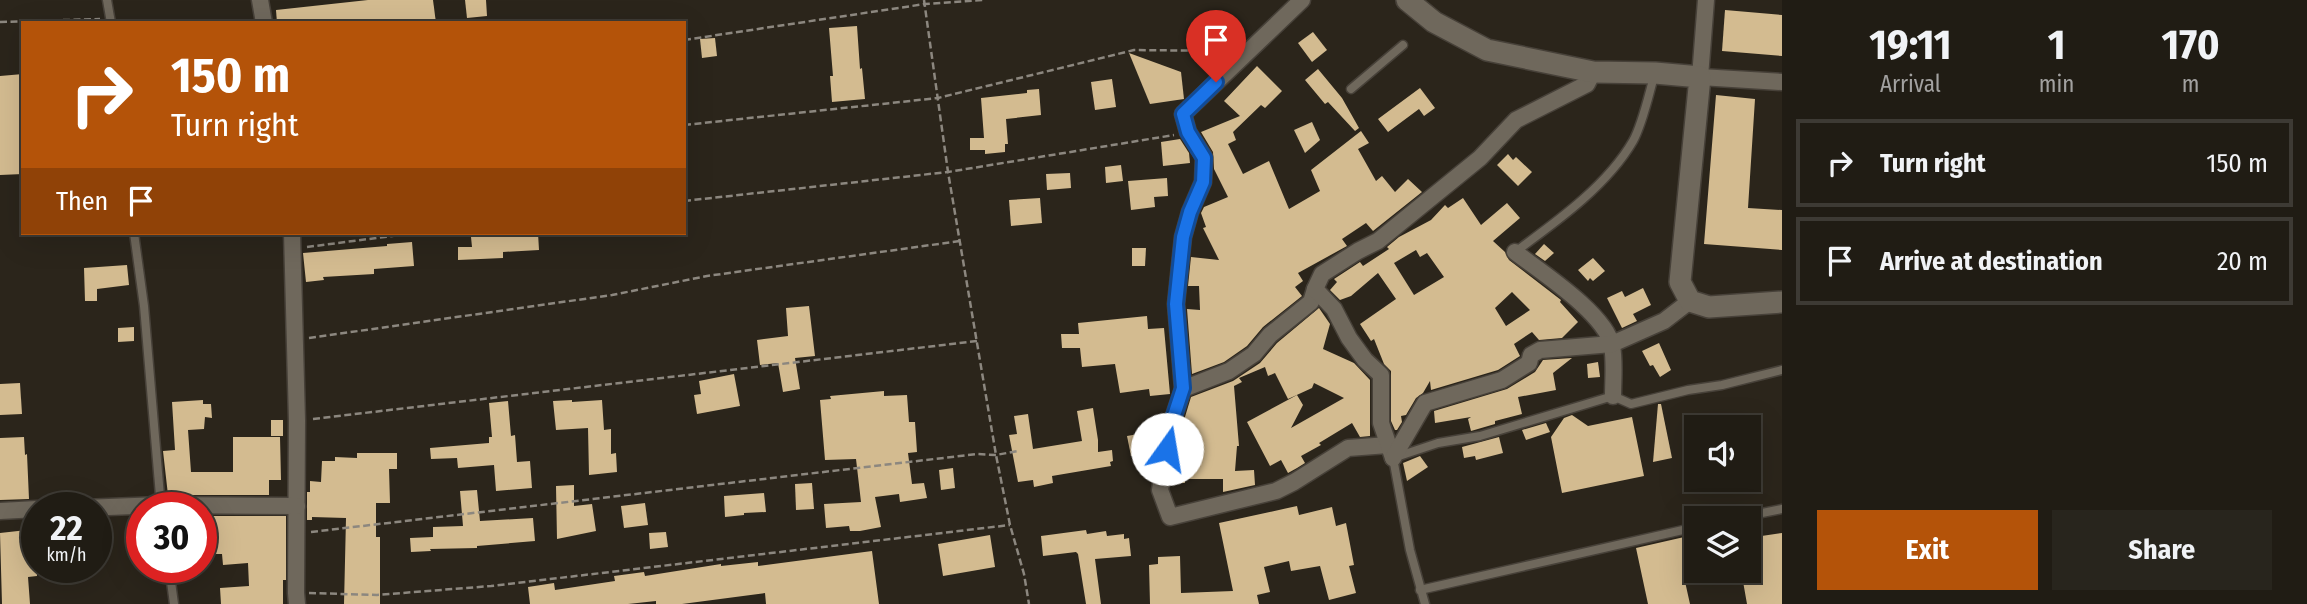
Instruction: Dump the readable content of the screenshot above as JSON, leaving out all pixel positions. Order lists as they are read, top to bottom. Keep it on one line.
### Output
{"page":{"eta":["19:11","Arrival","1","min","170","m"],"turn":["150 m","Turn right"],"list":[{"name":"Turn right","value":"150 m"},{"name":"Arrive at destination","value":"20 m"}],"then":"Then","speed":"22 km/h","limit":"30","buttons":["Exit","Share"]}}
